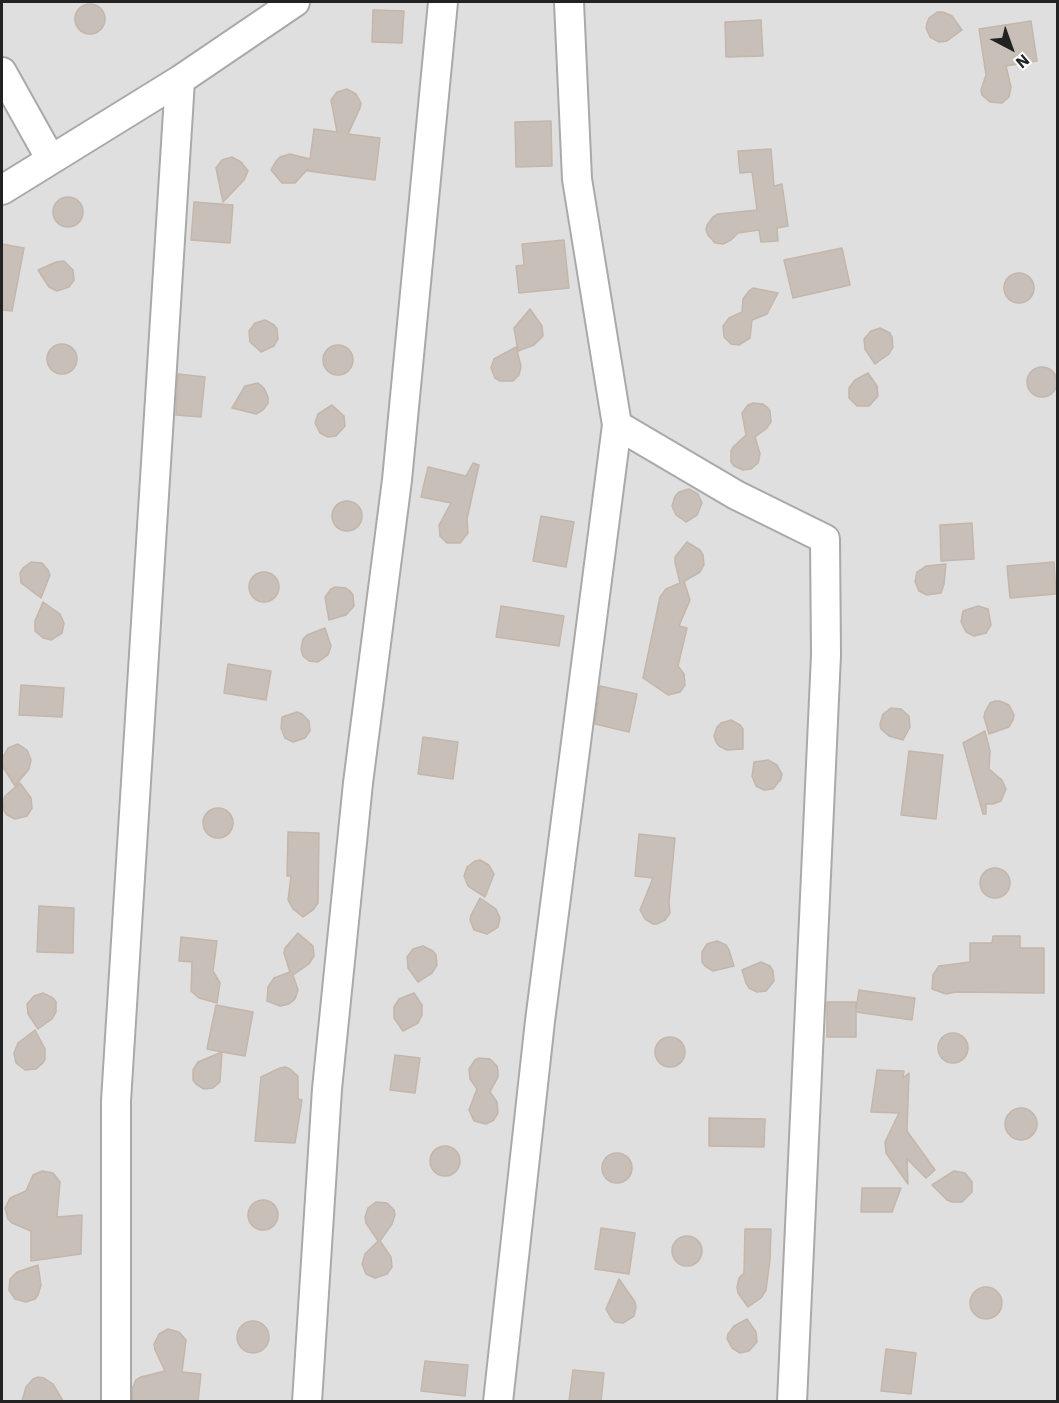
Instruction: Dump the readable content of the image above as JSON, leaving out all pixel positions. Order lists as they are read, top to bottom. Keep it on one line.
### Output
{"north":"bottom right"}
